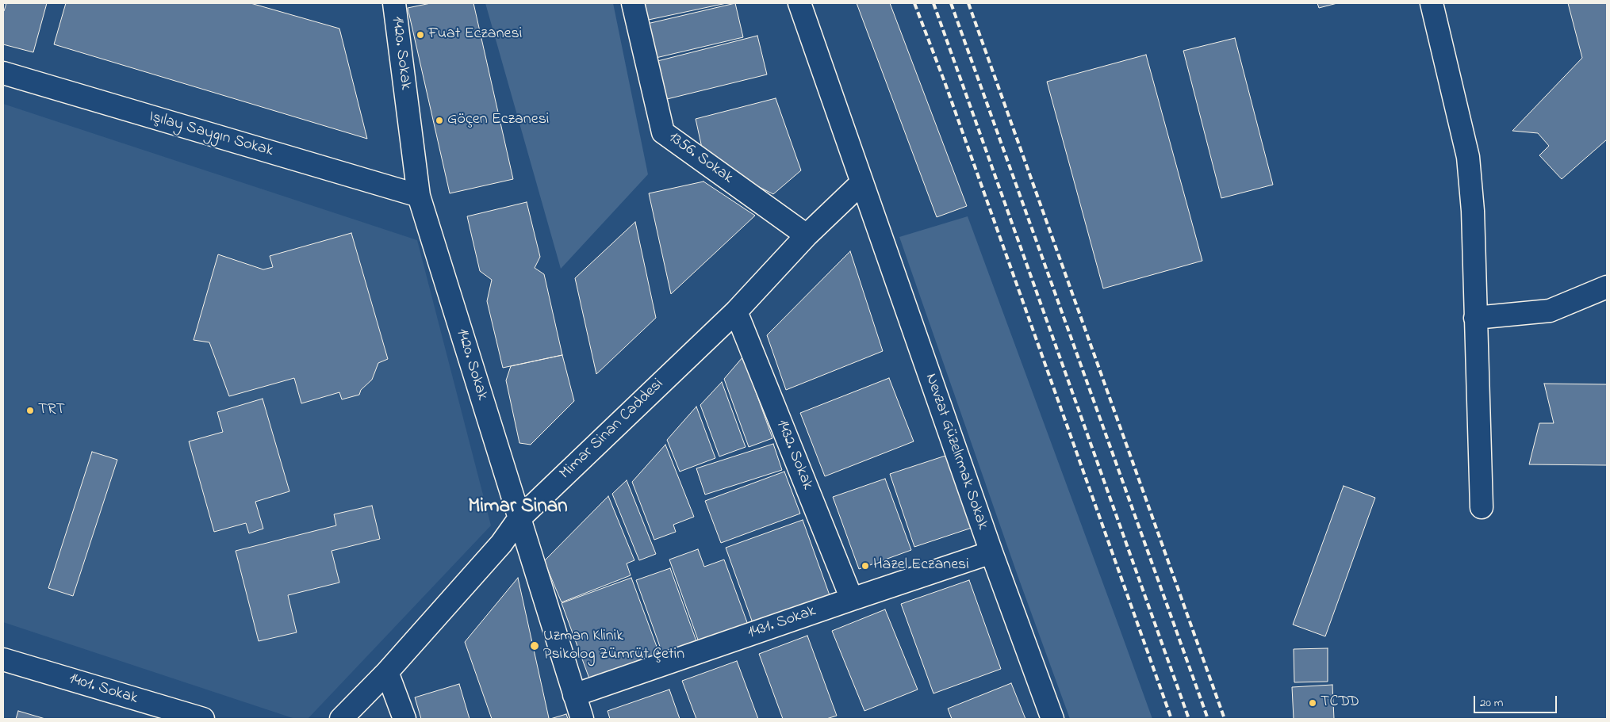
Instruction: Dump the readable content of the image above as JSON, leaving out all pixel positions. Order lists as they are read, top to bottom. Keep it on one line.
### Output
{"streets":{"street":["1420. Sokak","Işılay Saygın Sokak","1356. Sokak","Mimar Sinan Caddesi","Nevzat Güzelırmak Sokak","1432. Sokak","1431. Sokak","1401. Sokak"]},"crossings":[["1420. Sokak","Işılay Saygın Sokak"],["1420. Sokak","Mimar Sinan Caddesi"],["1420. Sokak","1431. Sokak"],["1356. Sokak","Mimar Sinan Caddesi"],["Mimar Sinan Caddesi","Nevzat Güzelırmak Sokak"],["Mimar Sinan Caddesi","1432. Sokak"],["Nevzat Güzelırmak Sokak","1431. Sokak"],["1432. Sokak","1431. Sokak"]],"districts":["Mimar Sinan"],"places":["Fuat Eczanesi","Göçen Eczanesi","TRT","Hazel Eczanesi","Uzman Klinik Psikolog Zümrüt Çetin","TCDD"],"scale_bar":"20 m"}
